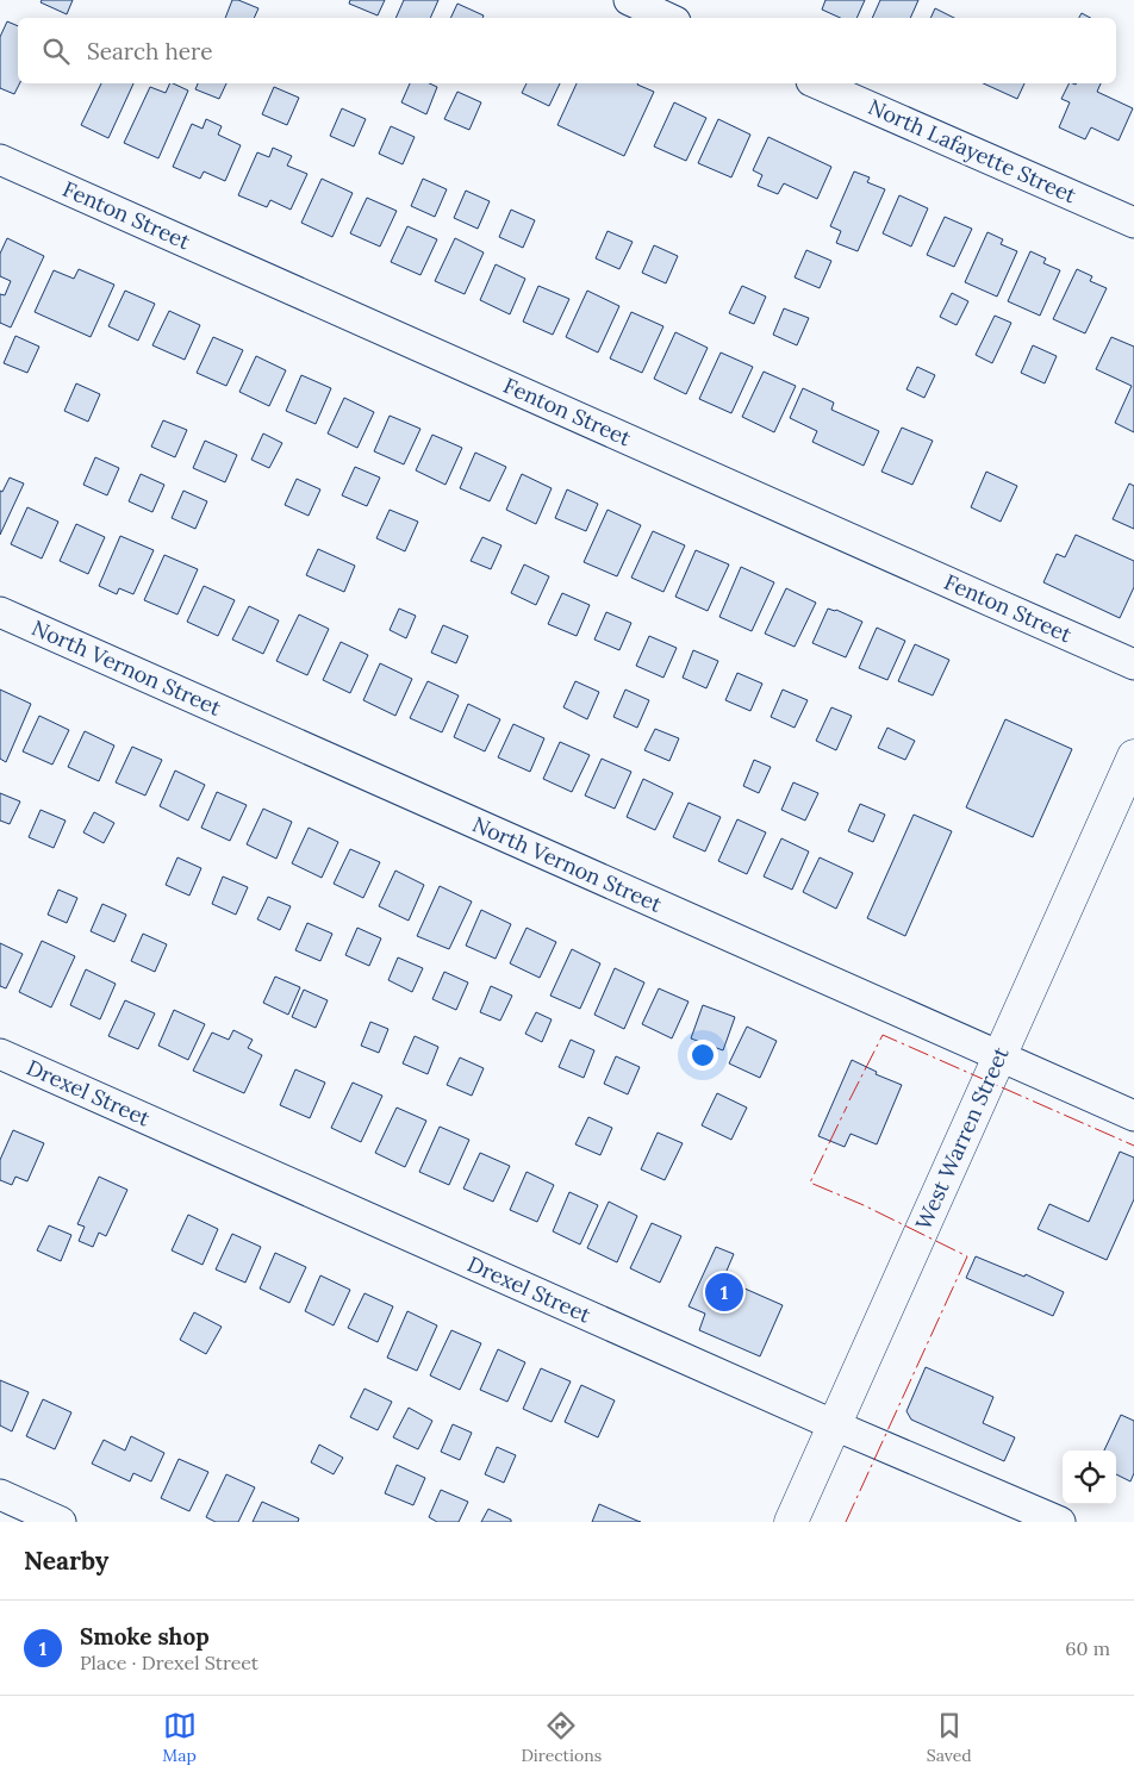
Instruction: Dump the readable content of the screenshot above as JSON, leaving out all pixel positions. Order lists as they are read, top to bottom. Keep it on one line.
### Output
{"streets":{"main road":["West Warren Street"],"street":["North Lafayette Street","Fenton Street","North Vernon Street","Drexel Street"]},"crossings":[["North Vernon Street","West Warren Street"],["Drexel Street","West Warren Street"]],"page":{"search":"Search here","pins":"1","heading":"Nearby","list":[{"mark":"1","name":"Smoke shop","note":"Place · Drexel Street","value":"60 m"}],"nav":["Map","Directions","Saved"]}}
